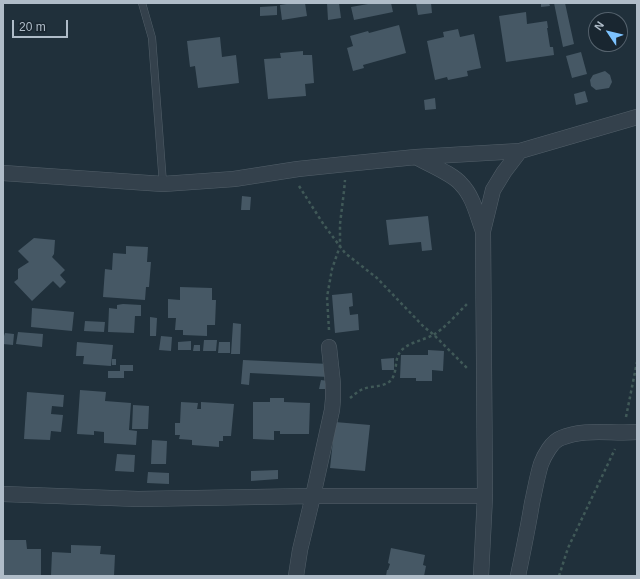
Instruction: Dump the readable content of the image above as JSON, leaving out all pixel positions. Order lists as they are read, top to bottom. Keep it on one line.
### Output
{"scale_bar":"20 m","north":"top left"}
